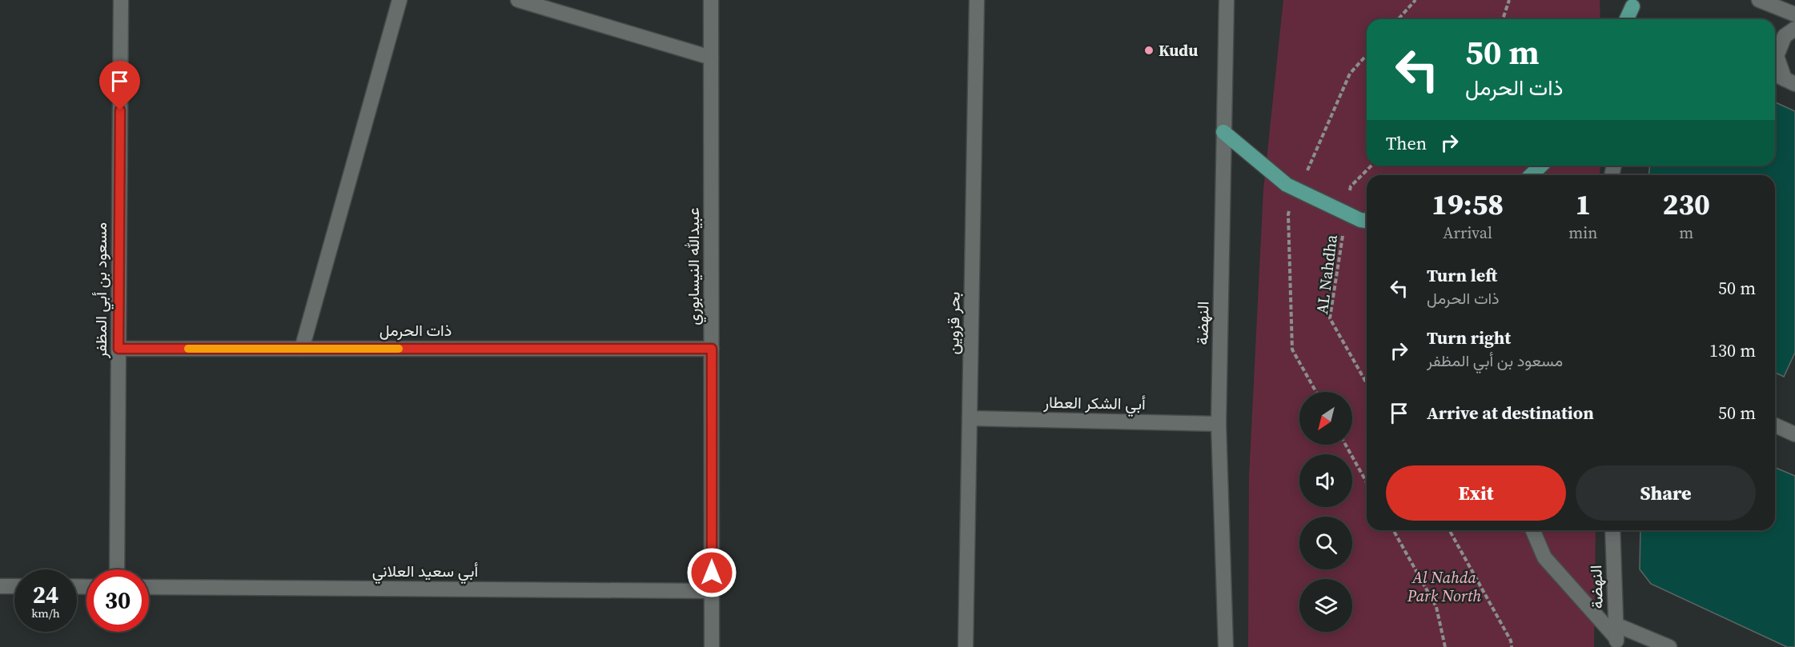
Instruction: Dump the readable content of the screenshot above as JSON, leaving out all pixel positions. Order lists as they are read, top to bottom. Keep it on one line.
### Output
{"streets":{"street":["عبيدالله النيسابوري","مسعود بن أبي المظفر","بحر قزوين","النهضة","ذات الحرمل","أبي الشكر العطار","أبي سعيد العلاني"],"path":["AL Nahdha"]},"crossings":[["عبيدالله النيسابوري","ذات الحرمل"],["عبيدالله النيسابوري","أبي سعيد العلاني"],["مسعود بن أبي المظفر","ذات الحرمل"],["بحر قزوين","أبي الشكر العطار"],["النهضة","أبي الشكر العطار"]],"parks":["Al Nahda Park North"],"places":["Kudu"],"north":"bottom left","page":{"turn":["50 m","ذات الحرمل"],"then":"Then","eta":["19:58","Arrival","1","min","230","m"],"list":[{"name":"Turn left","note":"ذات الحرمل","value":"50 m"},{"name":"Turn right","note":"مسعود بن أبي المظفر","value":"130 m"},{"name":"Arrive at destination","value":"50 m"}],"buttons":["Exit","Share"],"speed":"24 km/h","limit":"30"}}
